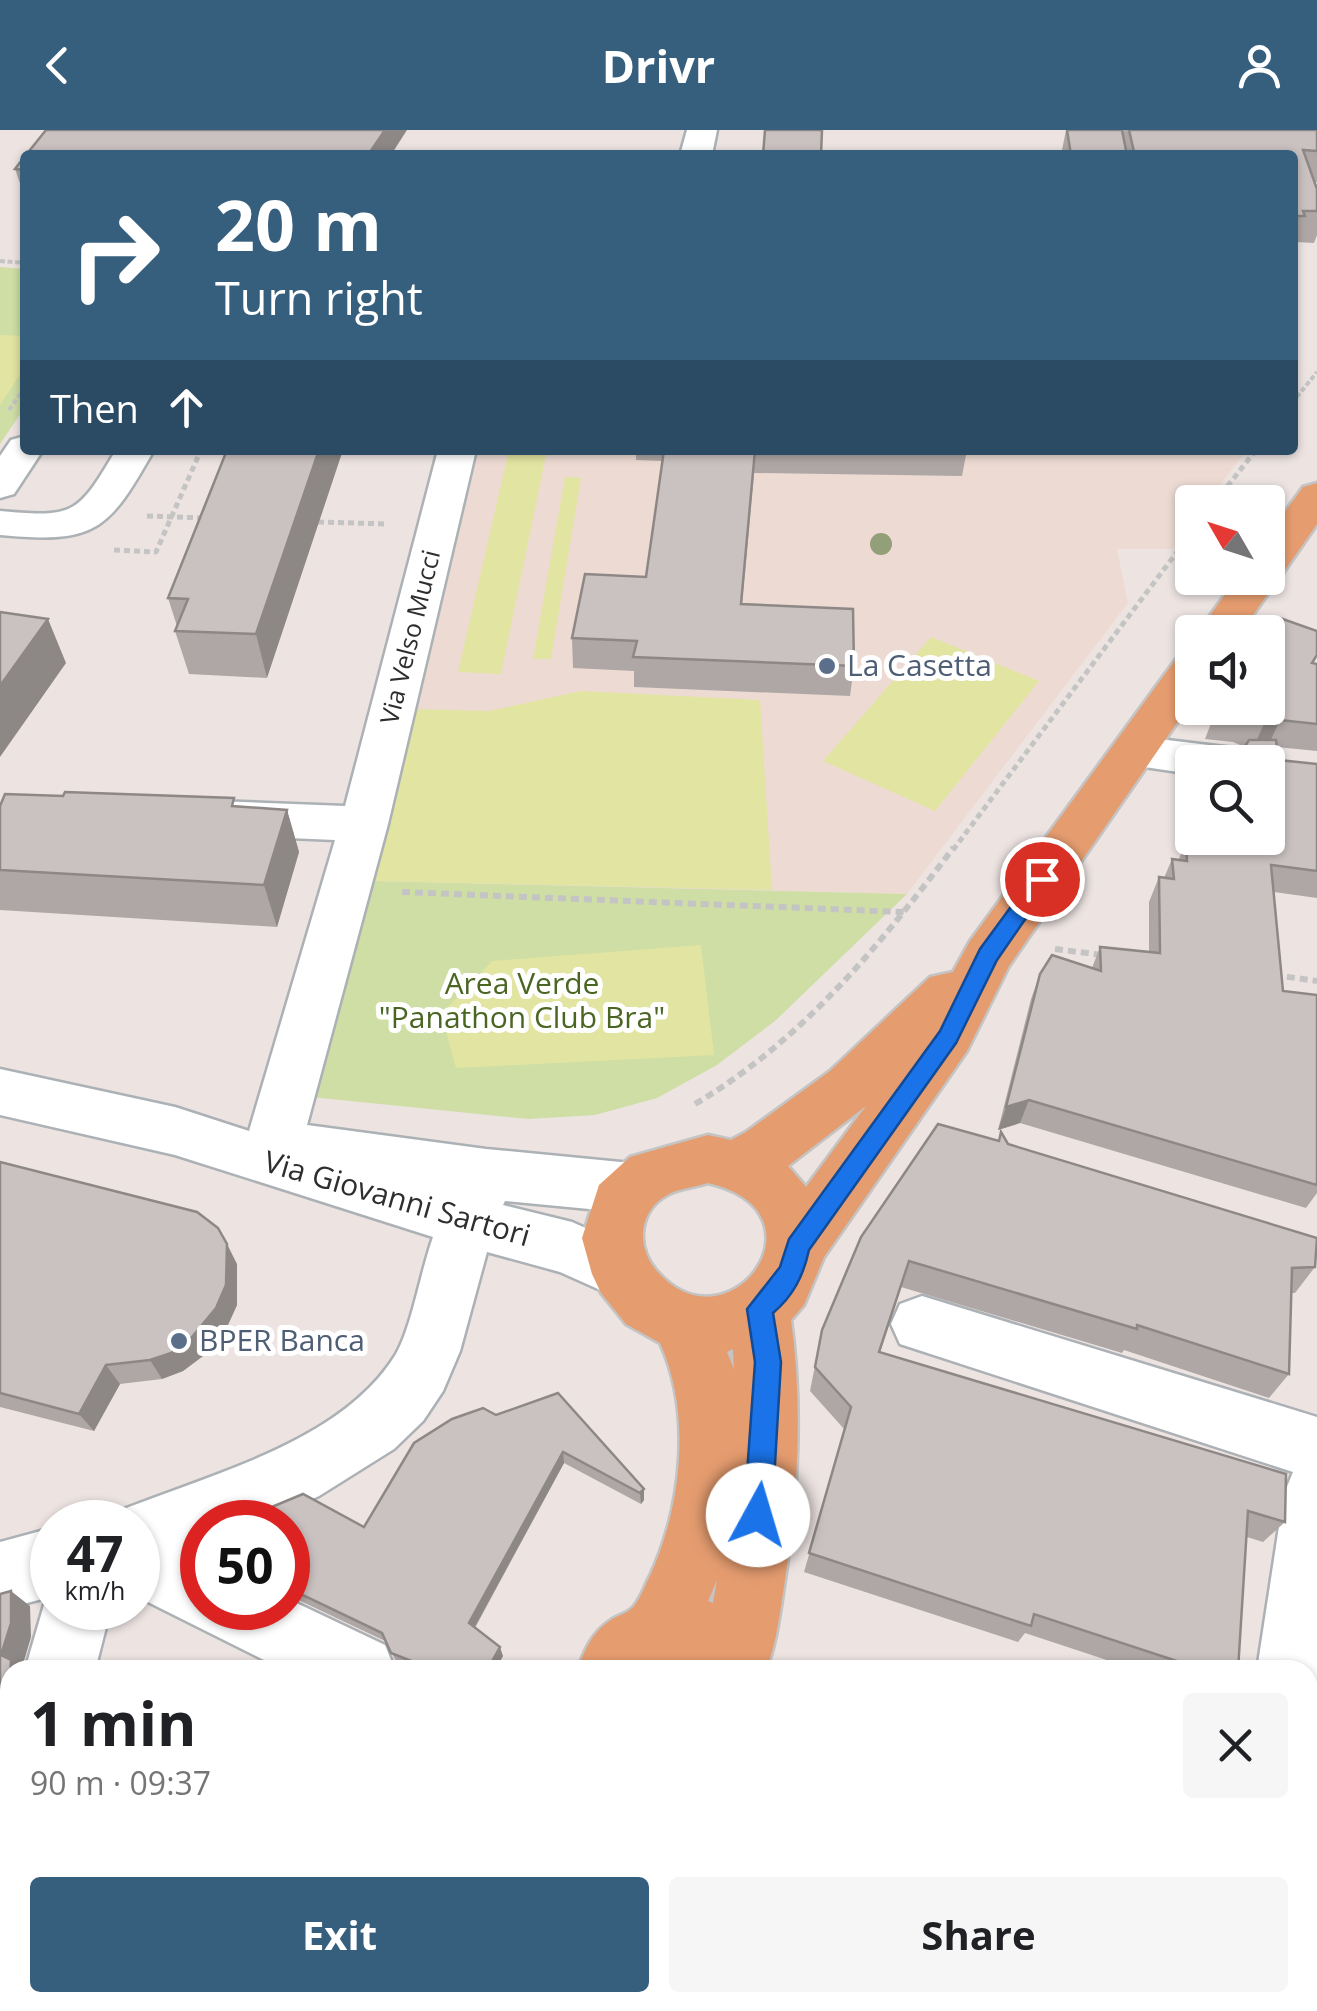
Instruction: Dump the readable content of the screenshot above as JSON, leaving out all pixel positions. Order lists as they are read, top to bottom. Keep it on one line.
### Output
{"streets":{"street":["Via Velso Mucci","Via Giovanni Sartori"]},"crossings":[["Via Velso Mucci","Via Giovanni Sartori"]],"parks":["Area Verde \"Panathon Club Bra\""],"places":["La Casetta","BPER Banca"],"north":"top left","page":{"header":"Drivr","turn":["20 m","Turn right"],"then":"Then","speed":"47 km/h","limit":"50","heading":["1 min","90 m · 09:37"],"buttons":["Exit","Share"]}}
